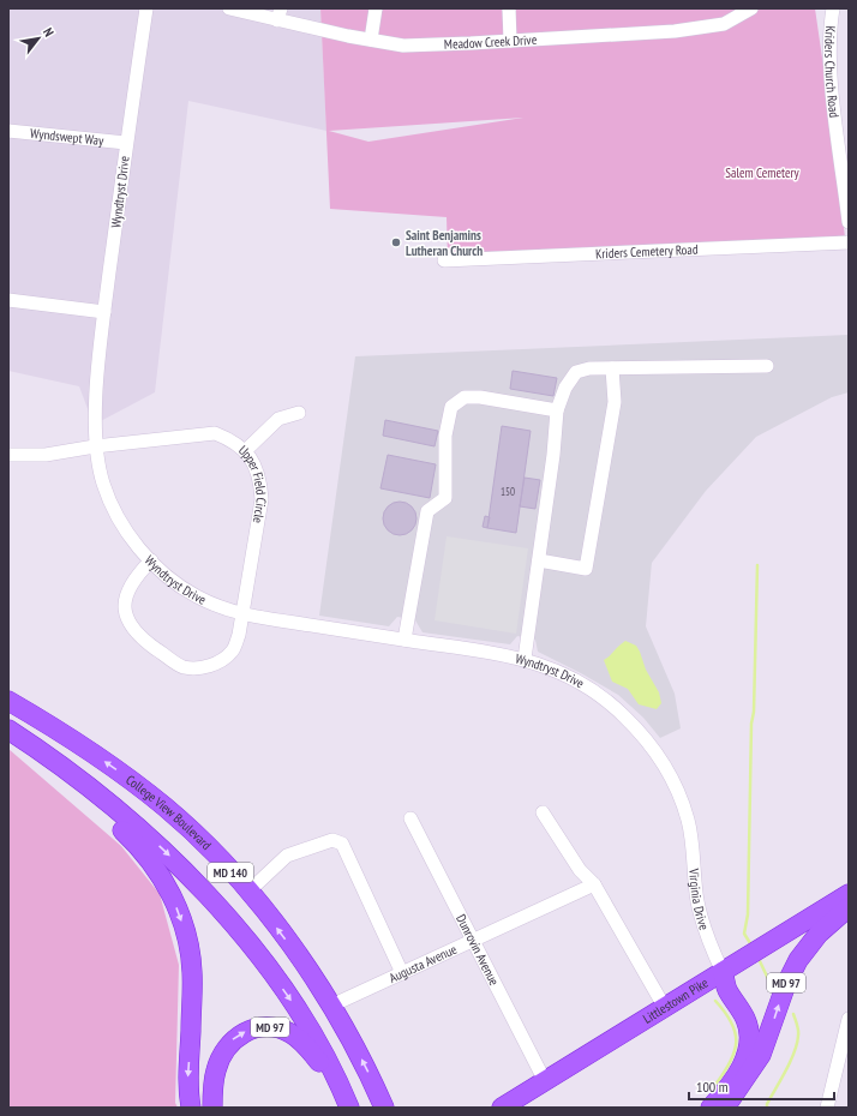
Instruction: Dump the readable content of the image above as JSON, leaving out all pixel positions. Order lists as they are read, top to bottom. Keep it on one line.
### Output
{"streets":{"highway":["College View Boulevard","MD 140","MD 97","Littlestown Pike"],"street":["Meadow Creek Drive","Kriders Church Road","Wyndswept Way","Wyndtryst Drive","Kriders Cemetery Road","Upper Field Circle","Virginia Drive","Dunrovin Avenue","Augusta Avenue"]},"crossings":[["Wyndswept Way","Wyndtryst Drive"],["Wyndtryst Drive","Upper Field Circle"],["Wyndtryst Drive","Virginia Drive"],["College View Boulevard","Augusta Avenue"],["Virginia Drive","Littlestown Pike"],["Dunrovin Avenue","Augusta Avenue"],["Dunrovin Avenue","Littlestown Pike"]],"parks":["Salem Cemetery"],"places":["Saint Benjamins Lutheran Church"],"house_numbers":["150"],"scale_bar":"100 m","north":"top right"}
